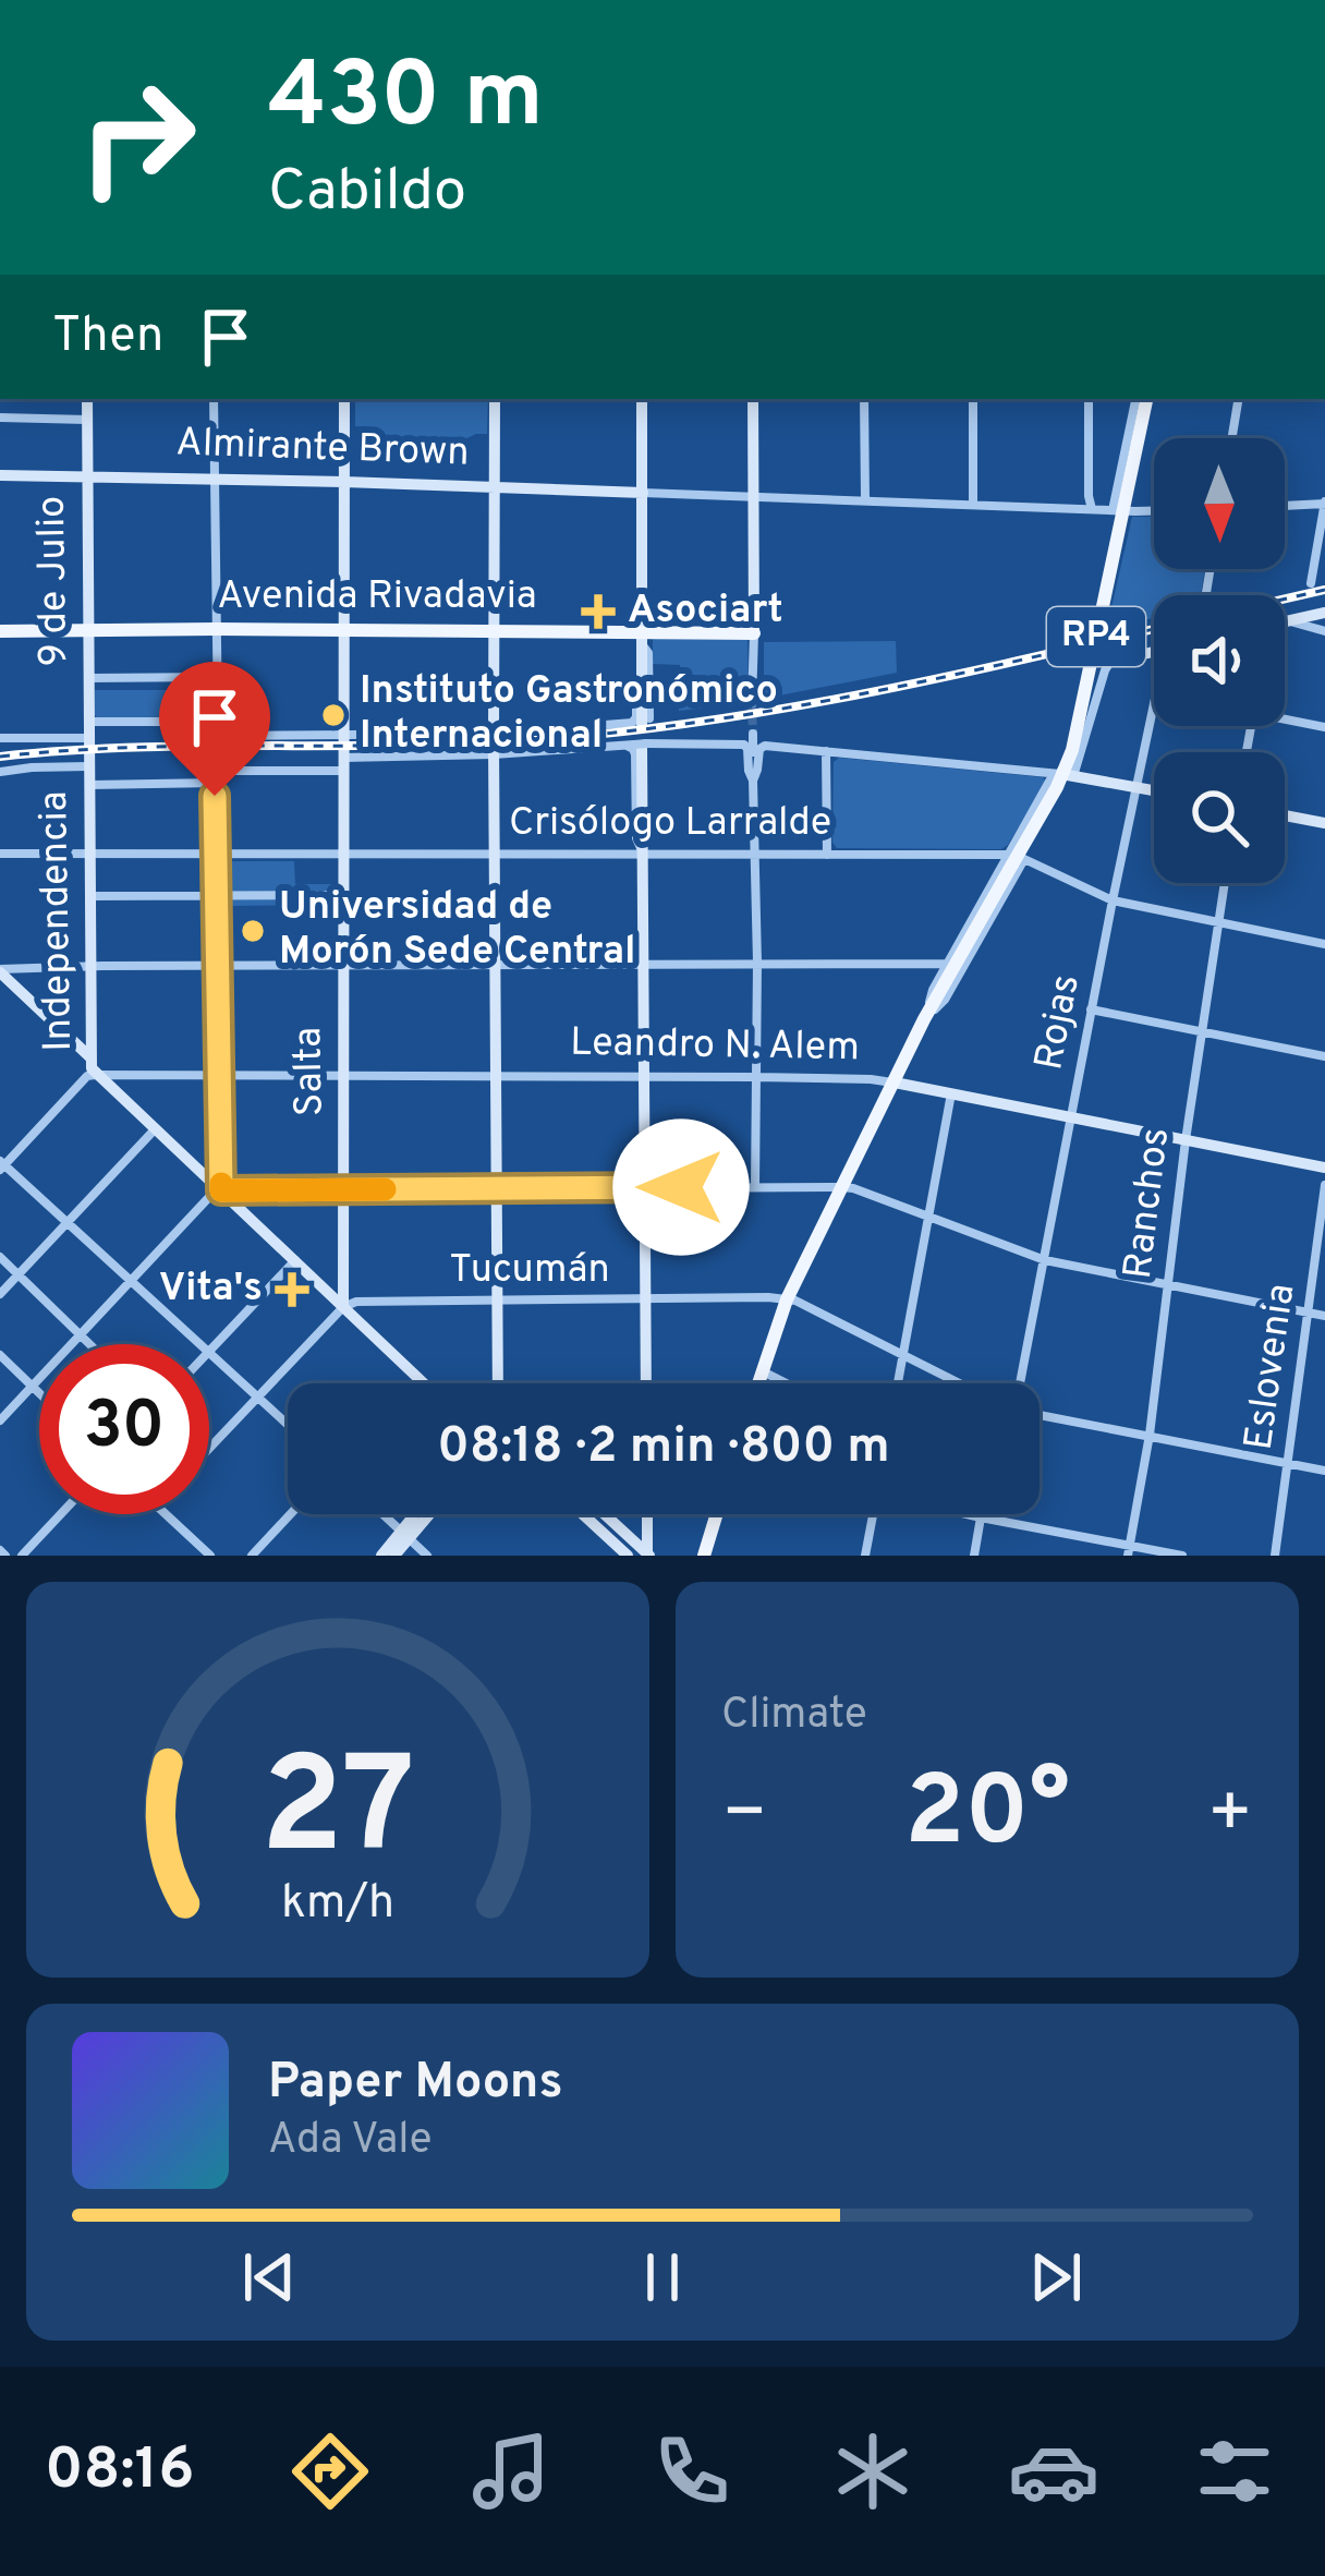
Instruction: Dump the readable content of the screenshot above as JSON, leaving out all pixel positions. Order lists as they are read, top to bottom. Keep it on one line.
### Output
{"streets":{"main road":["Avenida Rivadavia","RP4"],"street":["Almirante Brown","9 de Julio","Crisólogo Larralde","Independencia","Rojas","Leandro N. Alem","Salta","Ranchos","Tucumán","Eslovenia"]},"crossings":[["Almirante Brown","9 de Julio"],["Almirante Brown","Salta"],["9 de Julio","Avenida Rivadavia"],["9 de Julio","Independencia"],["Avenida Rivadavia","Salta"],["RP4","Crisólogo Larralde"],["RP4","Leandro N. Alem"],["RP4","Tucumán"],["Crisólogo Larralde","Independencia"],["Crisólogo Larralde","Rojas"],["Crisólogo Larralde","Salta"],["Crisólogo Larralde","Ranchos"],["Independencia","Leandro N. Alem"],["Rojas","Leandro N. Alem"],["Leandro N. Alem","Salta"],["Leandro N. Alem","Ranchos"],["Salta","Tucumán"]],"places":{"health":["Asociart","Vita's"],"other":["Instituto Gastronómico Internacional","Universidad de Morón Sede Central"]},"north":"bottom","page":{"turn":["430 m","Cabildo"],"then":"Then","limit":"30","trip":"08:18 · 2 min · 800 m","tile":"Climate","heat":["−","20°","+"],"song":["Paper Moons","Ada Vale"],"tabs":"08:16","gauge":["27","km/h"]}}
